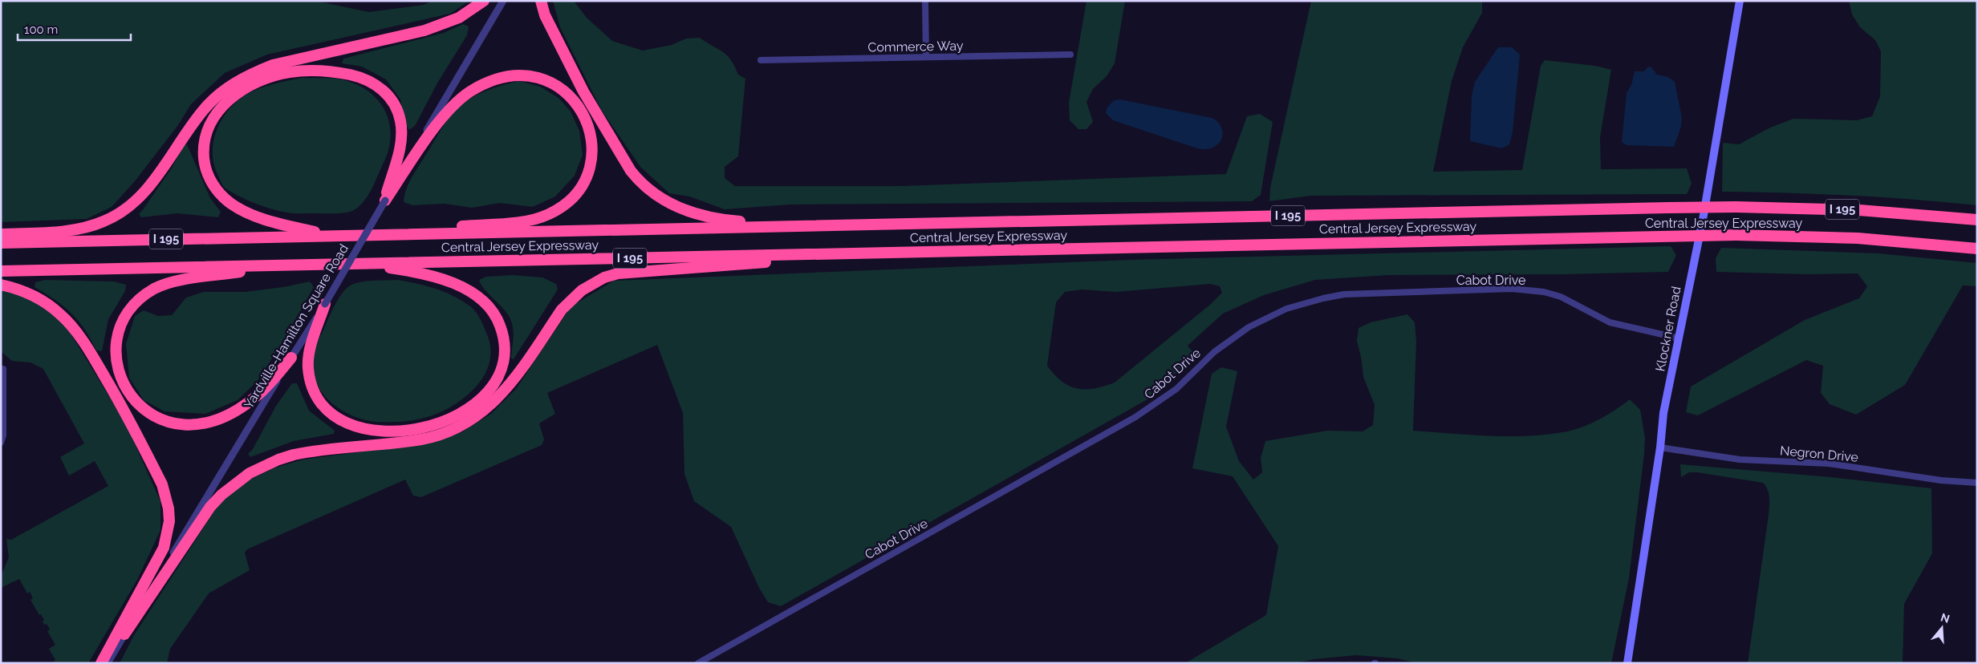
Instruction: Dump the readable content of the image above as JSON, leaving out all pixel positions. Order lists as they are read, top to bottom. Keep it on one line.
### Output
{"streets":{"highway":["I 195","Central Jersey Expressway"],"main road":["Klockner Road"],"street":["Commerce Way","Cabot Drive","Yardville-Hamilton Square Road","Negron Drive"]},"crossings":[["Cabot Drive","Klockner Road"],["Klockner Road","Negron Drive"]],"scale_bar":"100 m","north":"top"}
